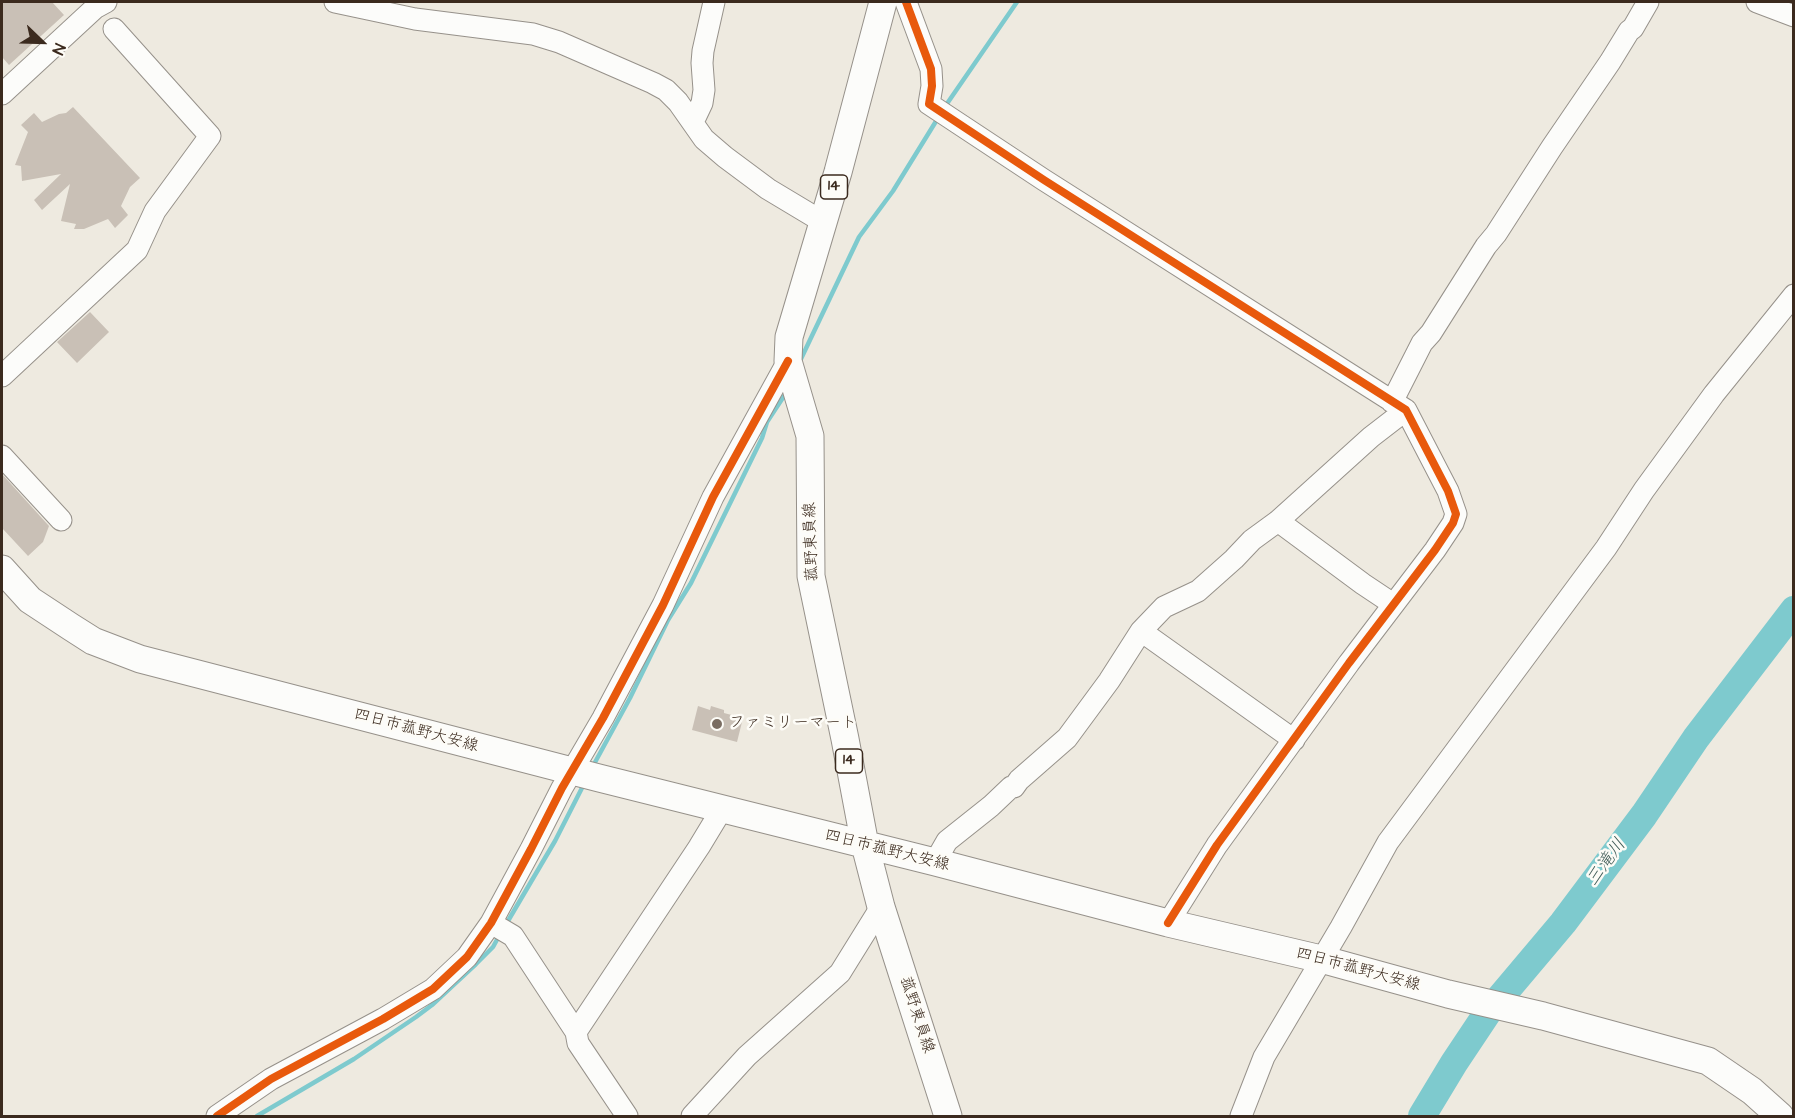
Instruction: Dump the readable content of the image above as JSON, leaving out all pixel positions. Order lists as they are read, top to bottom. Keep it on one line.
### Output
{"streets":{"main road":["14","菰野東員線","四日市菰野大安線"]},"crossings":[["菰野東員線","四日市菰野大安線"]],"water":["三滝川"],"places":["ファミリーマート"],"north":"bottom right"}
